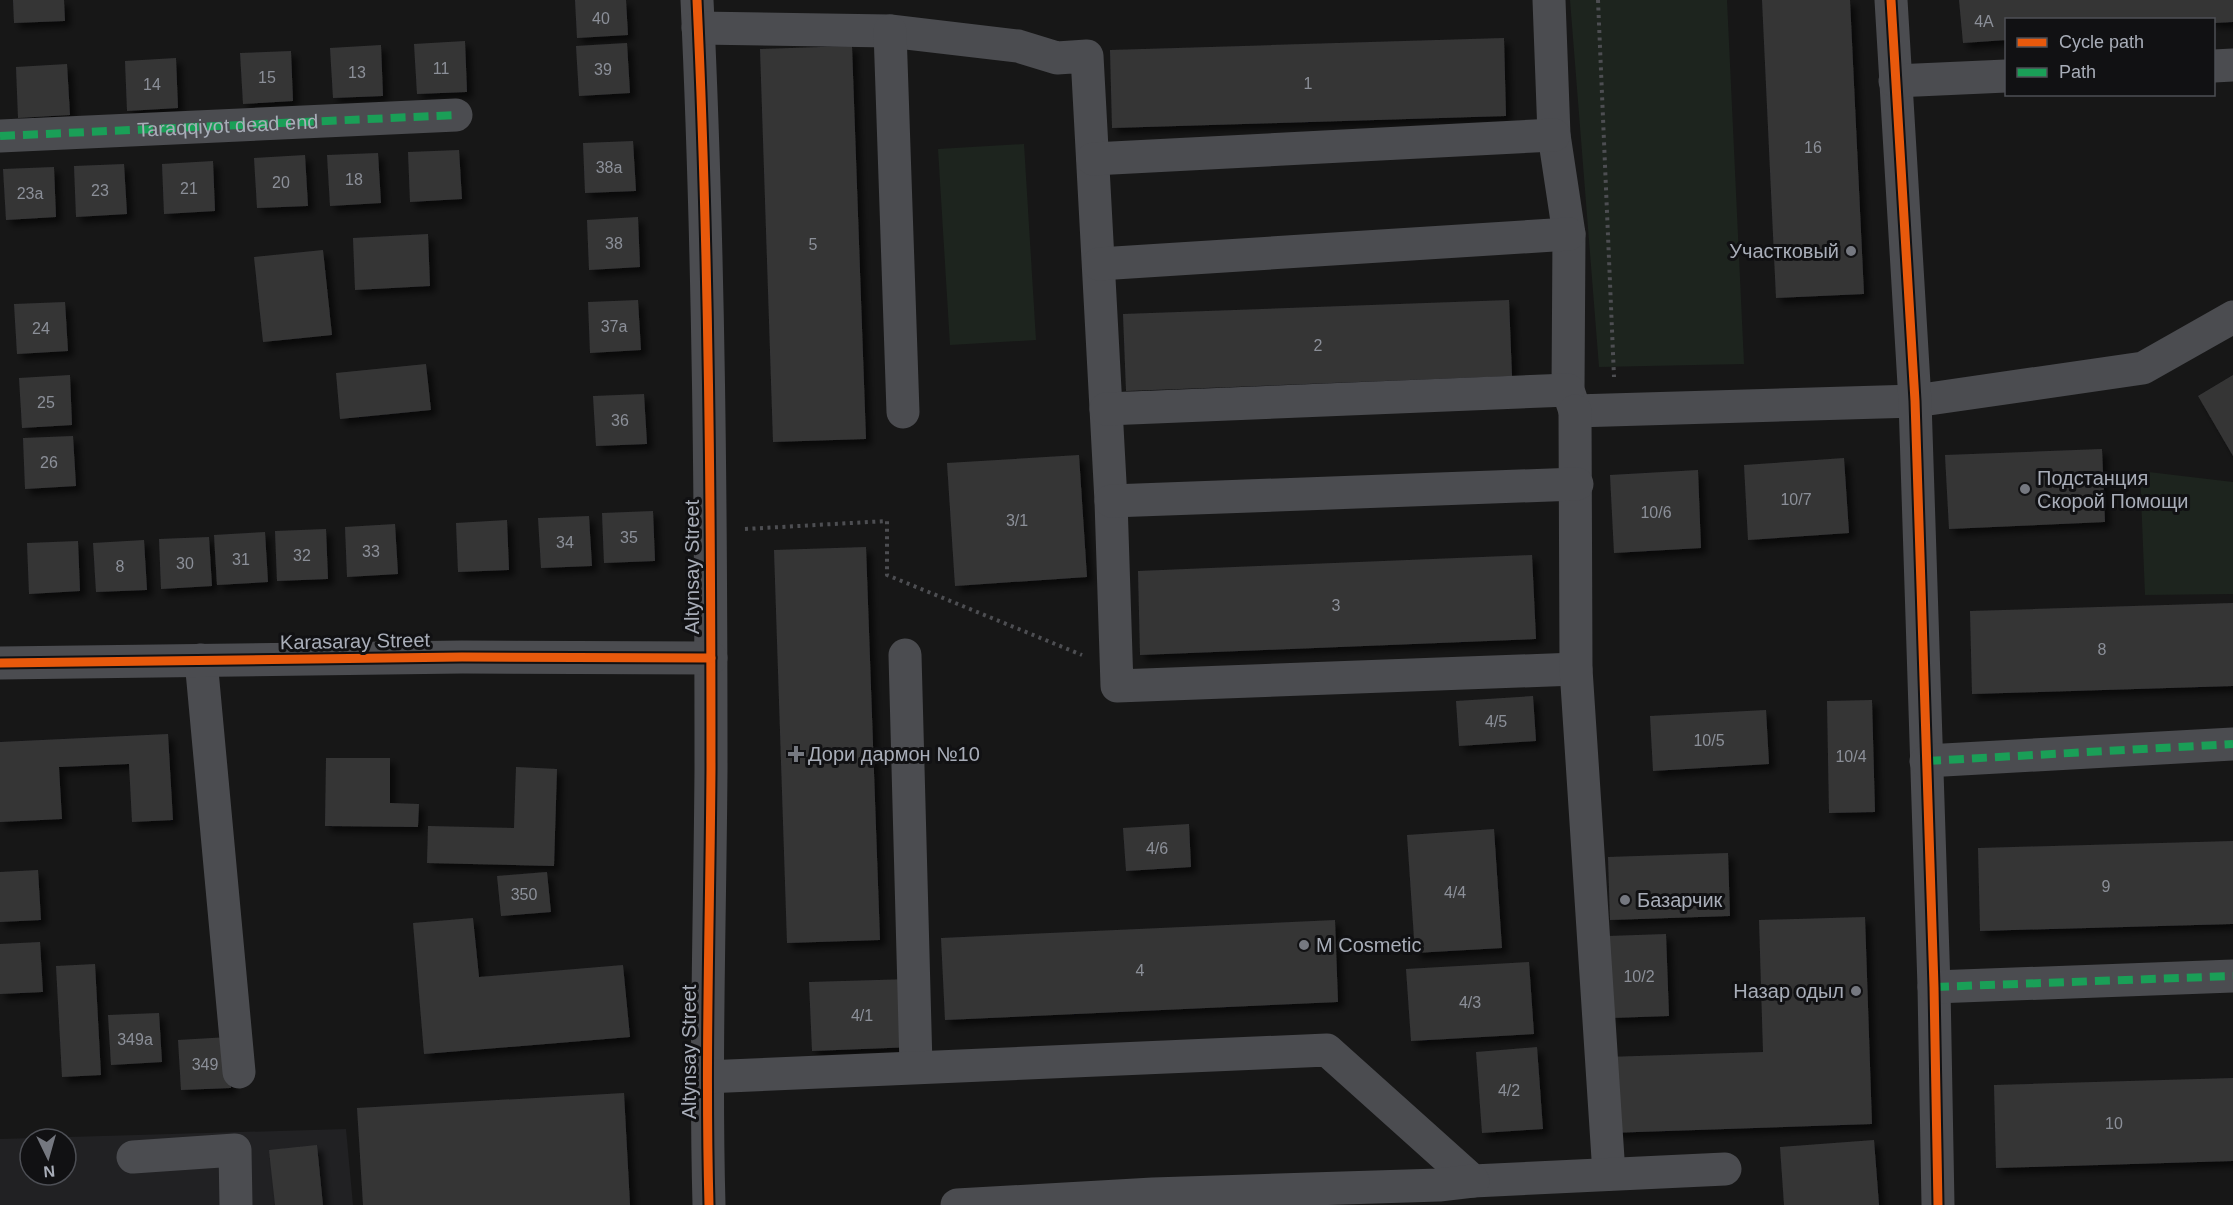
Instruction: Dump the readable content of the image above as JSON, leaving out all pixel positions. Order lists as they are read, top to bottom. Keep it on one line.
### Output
{"streets":{"street":["Taraqqiyot dead end","Altynsay Street","Karasaray Street"]},"crossings":[["Altynsay Street","Karasaray Street"]],"places":{"other":["Участковый","Подстанция Скорой Помощи","Базарчик","M Cosmetic","Назар одыл"],"health":["Дори дармон №10"]},"house_numbers":["40","4A","11","39","13","15","1","14","16","38a","18","20","21","23","23a","38","5","37a","24","2","25","36","26","10/7","10/6","3/1","35","34","33","32","31","30","8","3","8","4/5","10/5","10/4","4/6","9","4/4","350","4","10/2","4/3","4/1","349a","349","4/2","10"],"legend":["Cycle path","Path"],"north":"bottom"}
